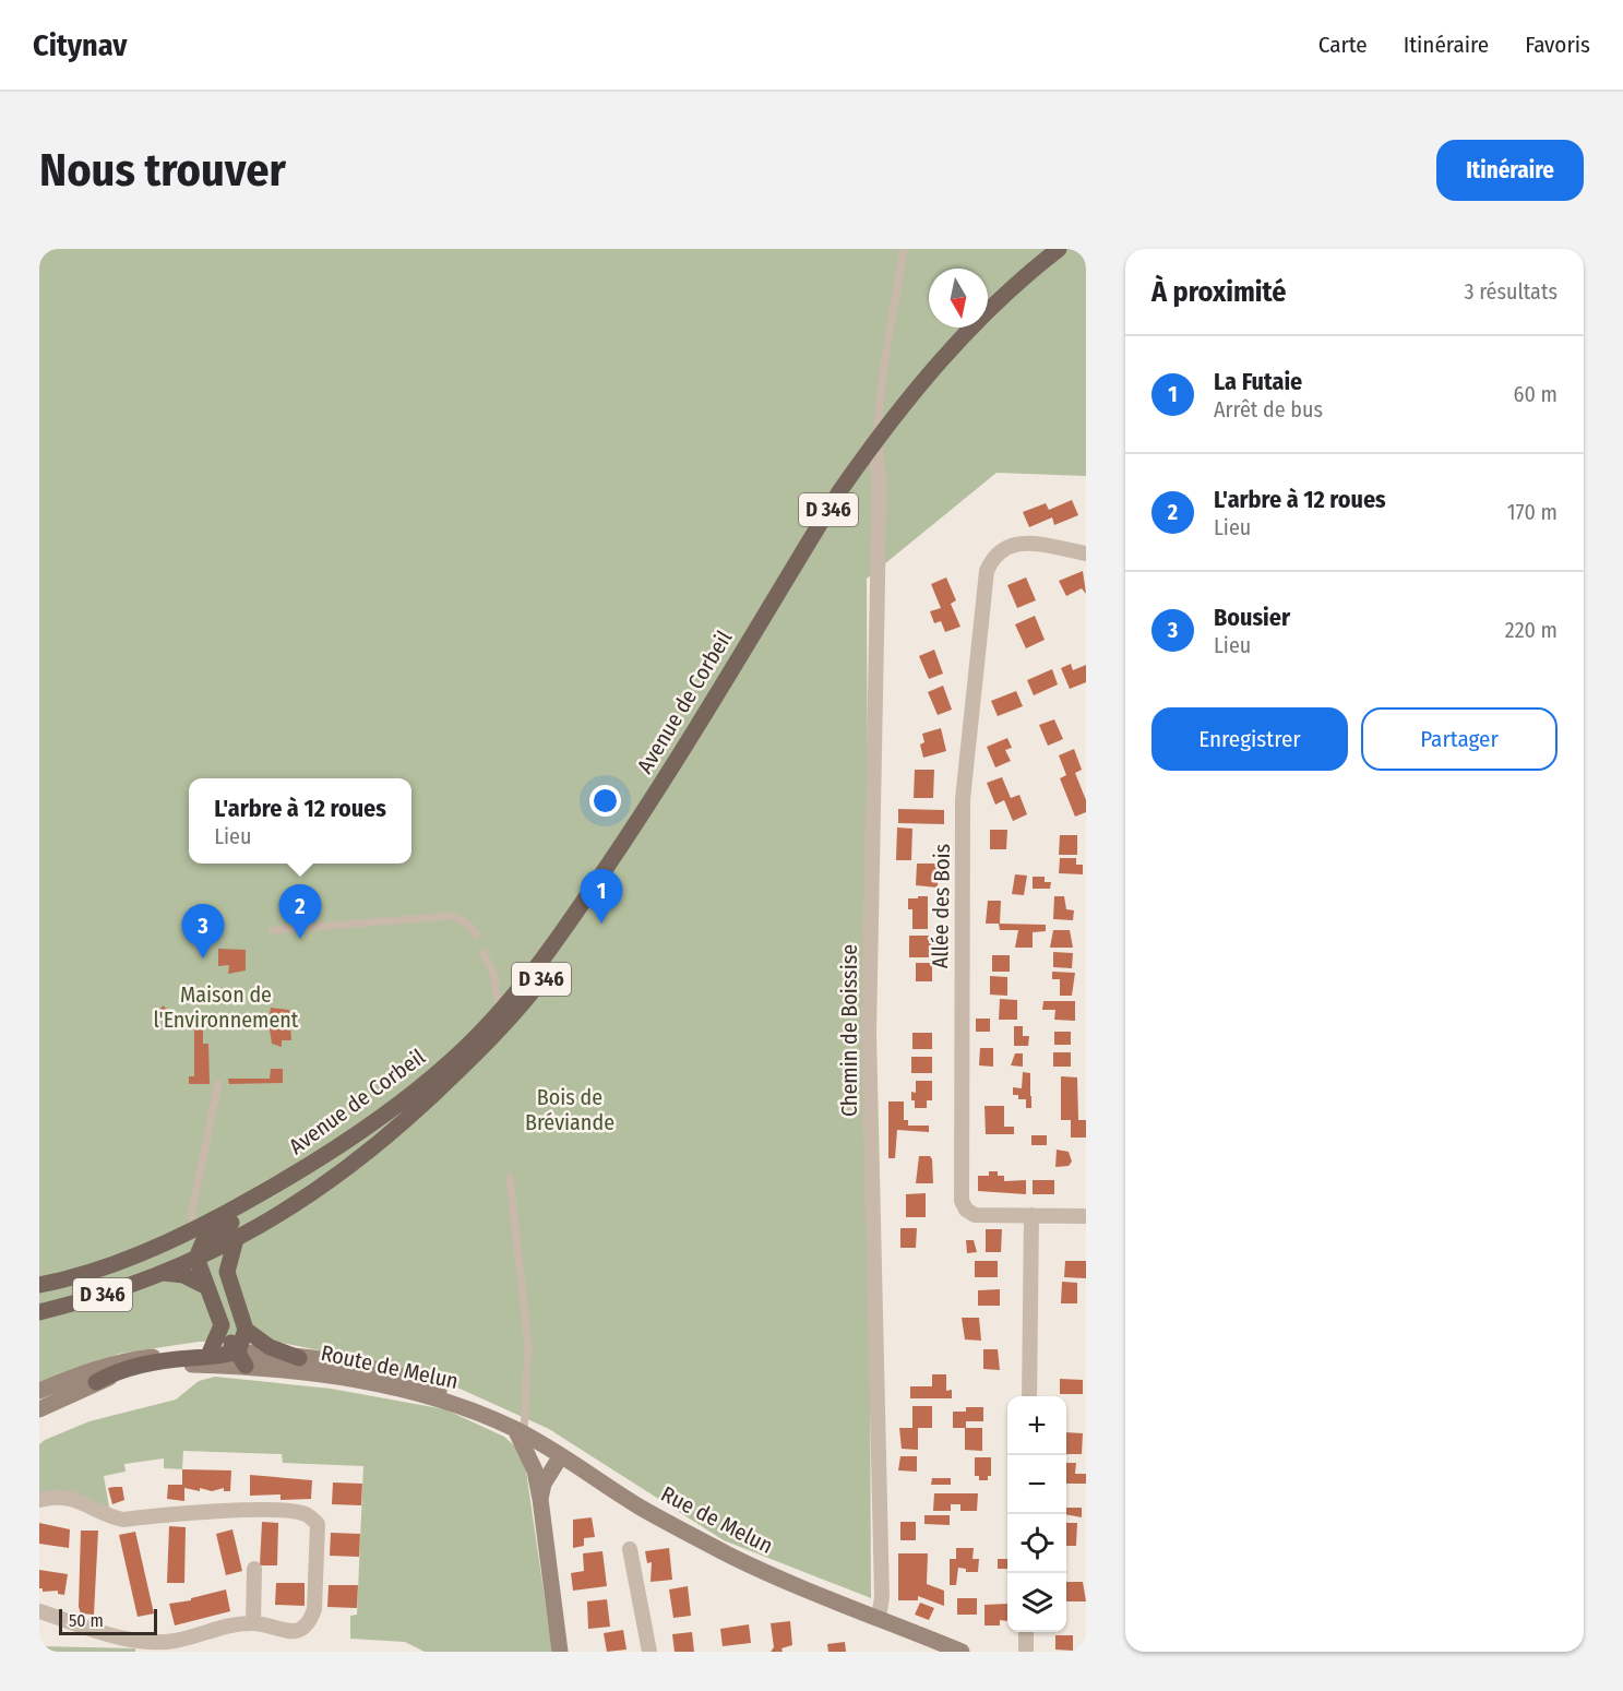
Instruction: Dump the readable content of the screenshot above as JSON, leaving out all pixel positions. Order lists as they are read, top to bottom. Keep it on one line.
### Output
{"streets":{"main road":["D 346","Avenue de Corbeil"],"street":["Allée des Bois","Chemin de Boissise","Route de Melun","Rue de Melun"]},"crossings":[["D 346","Avenue de Corbeil"],["Avenue de Corbeil","Chemin de Boissise"],["Chemin de Boissise","Rue de Melun"],["Route de Melun","Rue de Melun"]],"parks":["Maison de l'Environnement","Bois de Bréviande"],"scale_bar":"50 m","north":"bottom","page":{"header":"Citynav","nav":["Carte","Itinéraire","Favoris"],"buttons":["Itinéraire",["Enregistrer","Partager"]],"title":"Nous trouver","heading":["À proximité","3 résultats"],"list":[{"mark":"1","name":"La Futaie","note":"Arrêt de bus","value":"60 m"},{"mark":"2","name":"L'arbre à 12 roues","note":"Lieu","value":"170 m"},{"mark":"3","name":"Bousier","note":"Lieu","value":"220 m"}],"popup":["L'arbre à 12 roues","Lieu"],"pins":["1","2","3"],"map_buttons":["+","−"],"scale":"50 m"}}
